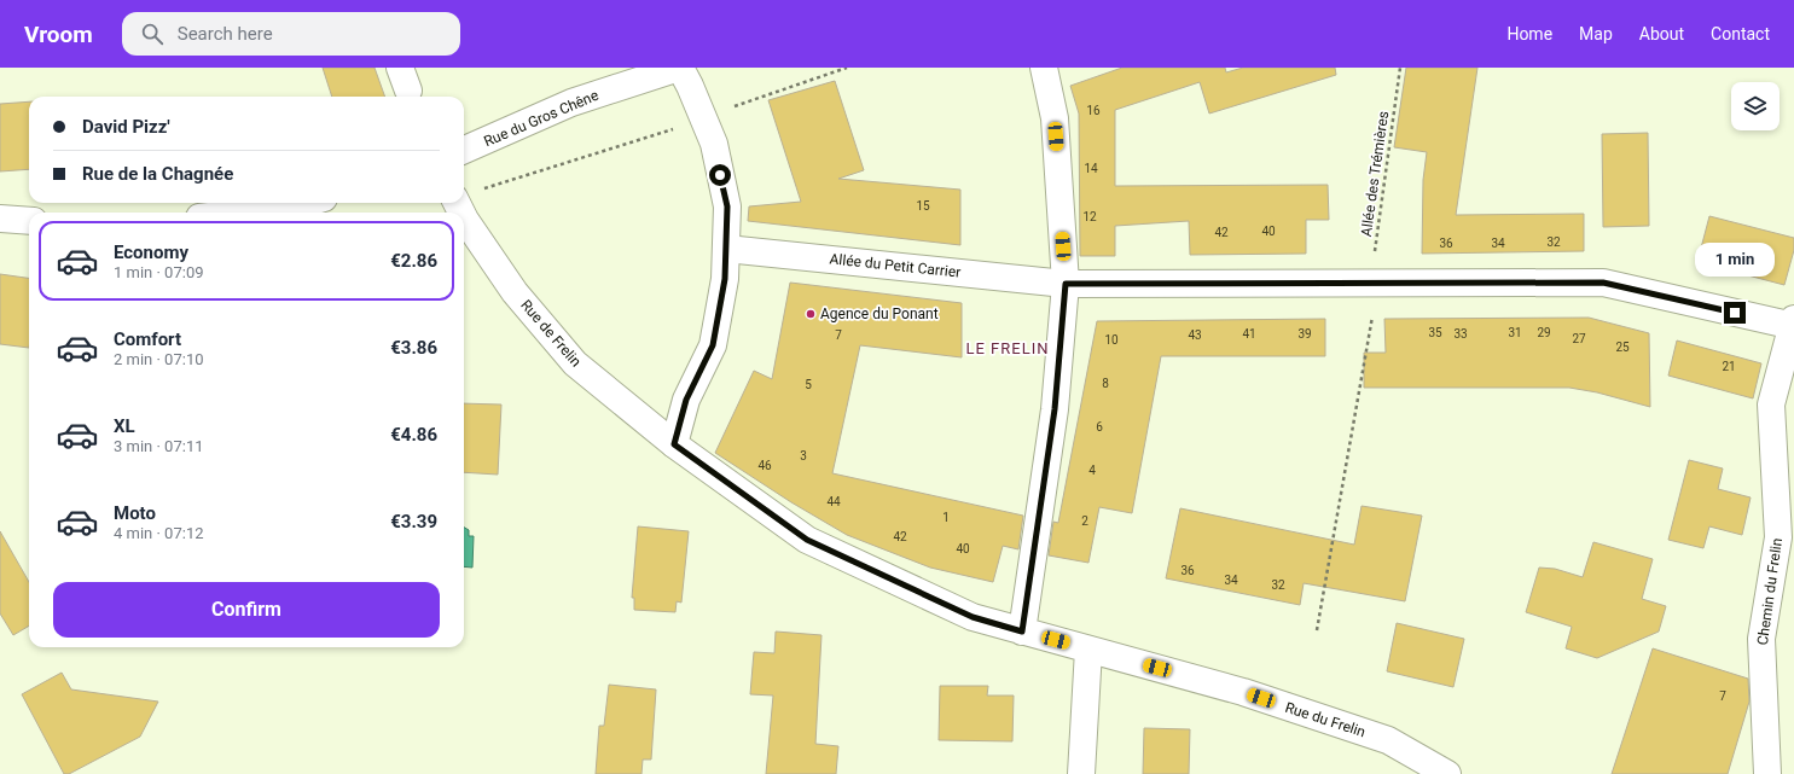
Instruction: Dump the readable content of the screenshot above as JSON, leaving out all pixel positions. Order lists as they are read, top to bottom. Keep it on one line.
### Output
{"streets":{"street":["Rue du Gros Chêne","Allée du Petit Carrier","Rue de Frelin","Chemin du Frelin","Rue du Frelin"],"path":["Allée des Trémières"]},"crossings":[["Allée des Trémières","Allée du Petit Carrier"],["Allée du Petit Carrier","Chemin du Frelin"],["Rue de Frelin","Rue du Frelin"]],"districts":["LE FRELIN"],"places":["Agence du Ponant"],"house_numbers":["16","14","15","12","40","42","32","36","34","35","31","29","41","39","33","7","43","27","10","25","21","8","5","6","3","46","4","44","1","2","42","40","36","34","32","7"],"page":{"header":"Vroom","search":"Search here","nav":["Home","Map","About","Contact"],"banner":["David Pizz'","Rue de la Chagnée"],"list":[{"name":"Economy","note":"1 min · 07:09","value":"€2.86"},{"name":"Comfort","note":"2 min · 07:10","value":"€3.86"},{"name":"XL","note":"3 min · 07:11","value":"€4.86"},{"name":"Moto","note":"4 min · 07:12","value":"€3.39"}],"bubble":"1 min","buttons":"Confirm"}}
